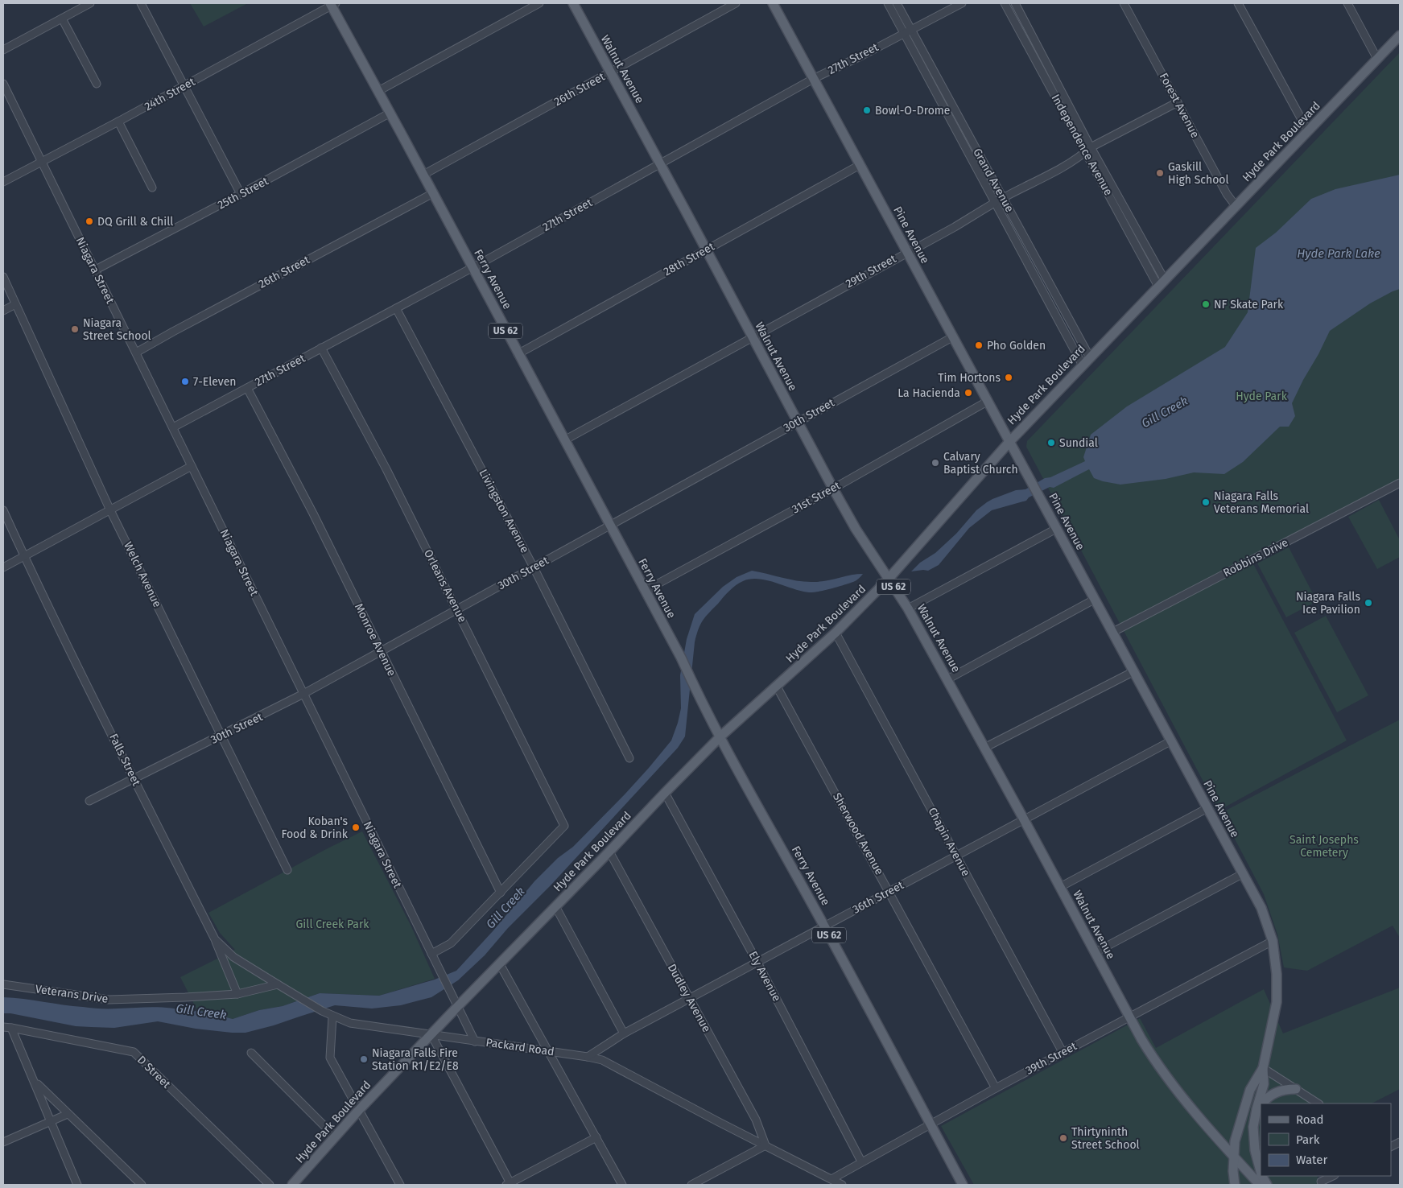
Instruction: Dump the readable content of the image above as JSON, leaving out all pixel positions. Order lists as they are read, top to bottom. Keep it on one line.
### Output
{"streets":{"main road":["Walnut Avenue","Hyde Park Boulevard","Pine Avenue","Ferry Avenue","US 62"],"street":["27th Street","26th Street","24th Street","Forest Avenue","Independence Avenue","Grand Avenue","25th Street","28th Street","Niagara Street","29th Street","30th Street","31st Street","Livingston Avenue","Robbins Drive","Welch Avenue","Orleans Avenue","Monroe Avenue","Falls Street","Sherwood Avenue","Chapin Avenue","36th Street","Ely Avenue","Veterans Drive","Dudley Avenue","Packard Road","39th Street","D Street"]},"crossings":[["27th Street","Walnut Avenue"],["27th Street","Grand Avenue"],["27th Street","Pine Avenue"],["27th Street","Niagara Street"],["27th Street","Ferry Avenue"],["27th Street","Livingston Avenue"],["27th Street","Orleans Avenue"],["27th Street","Monroe Avenue"],["Walnut Avenue","26th Street"],["Walnut Avenue","Hyde Park Boulevard"],["Walnut Avenue","28th Street"],["Walnut Avenue","29th Street"],["Walnut Avenue","30th Street"],["Walnut Avenue","31st Street"],["Walnut Avenue","36th Street"],["Walnut Avenue","39th Street"],["26th Street","Niagara Street"],["26th Street","Ferry Avenue"],["24th Street","Niagara Street"],["24th Street","Ferry Avenue"],["Forest Avenue","Hyde Park Boulevard"],["Forest Avenue","29th Street"],["Hyde Park Boulevard","Independence Avenue"],["Hyde Park Boulevard","Grand Avenue"],["Hyde Park Boulevard","Pine Avenue"],["Hyde Park Boulevard","Niagara Street"],["Hyde Park Boulevard","Ferry Avenue"],["Hyde Park Boulevard","Sherwood Avenue"],["Hyde Park Boulevard","Chapin Avenue"],["Hyde Park Boulevard","Ely Avenue"],["Hyde Park Boulevard","Dudley Avenue"],["Hyde Park Boulevard","Packard Road"],["Independence Avenue","29th Street"],["Grand Avenue","29th Street"],["25th Street","Niagara Street"],["25th Street","Ferry Avenue"],["Pine Avenue","28th Street"],["Pine Avenue","29th Street"],["Pine Avenue","30th Street"],["Pine Avenue","31st Street"],["Pine Avenue","Robbins Drive"],["Pine Avenue","36th Street"],["Pine Avenue","39th Street"],["28th Street","Ferry Avenue"],["Niagara Street","30th Street"],["Niagara Street","Packard Road"],["29th Street","Ferry Avenue"],["Ferry Avenue","30th Street"],["Ferry Avenue","31st Street"],["Ferry Avenue","36th Street"],["Ferry Avenue","39th Street"],["30th Street","Livingston Avenue"],["30th Street","Welch Avenue"],["30th Street","Orleans Avenue"],["30th Street","Monroe Avenue"],["30th Street","Falls Street"],["Orleans Avenue","Monroe Avenue"],["Falls Street","Packard Road"],["Sherwood Avenue","36th Street"],["Sherwood Avenue","39th Street"],["Chapin Avenue","36th Street"],["Chapin Avenue","39th Street"],["36th Street","Ely Avenue"],["36th Street","Dudley Avenue"],["36th Street","Packard Road"],["Ely Avenue","39th Street"],["Dudley Avenue","Packard Road"],["Packard Road","39th Street"]],"water":["Hyde Park Lake","Gill Creek"],"parks":["Hyde Park","Saint Josephs Cemetery","Gill Creek Park"],"places":["Bowl-O-Drome","Gaskill High School","DQ Grill & Chill","NF Skate Park","Niagara Street School","Pho Golden","Tim Hortons","7-Eleven","La Hacienda","Sundial","Calvary Baptist Church","Niagara Falls Veterans Memorial","Niagara Falls Ice Pavilion","Koban's Food & Drink","Niagara Falls Fire Station R1/E2/E8","Thirtyninth Street School"],"legend":["Road","Park","Water"]}
